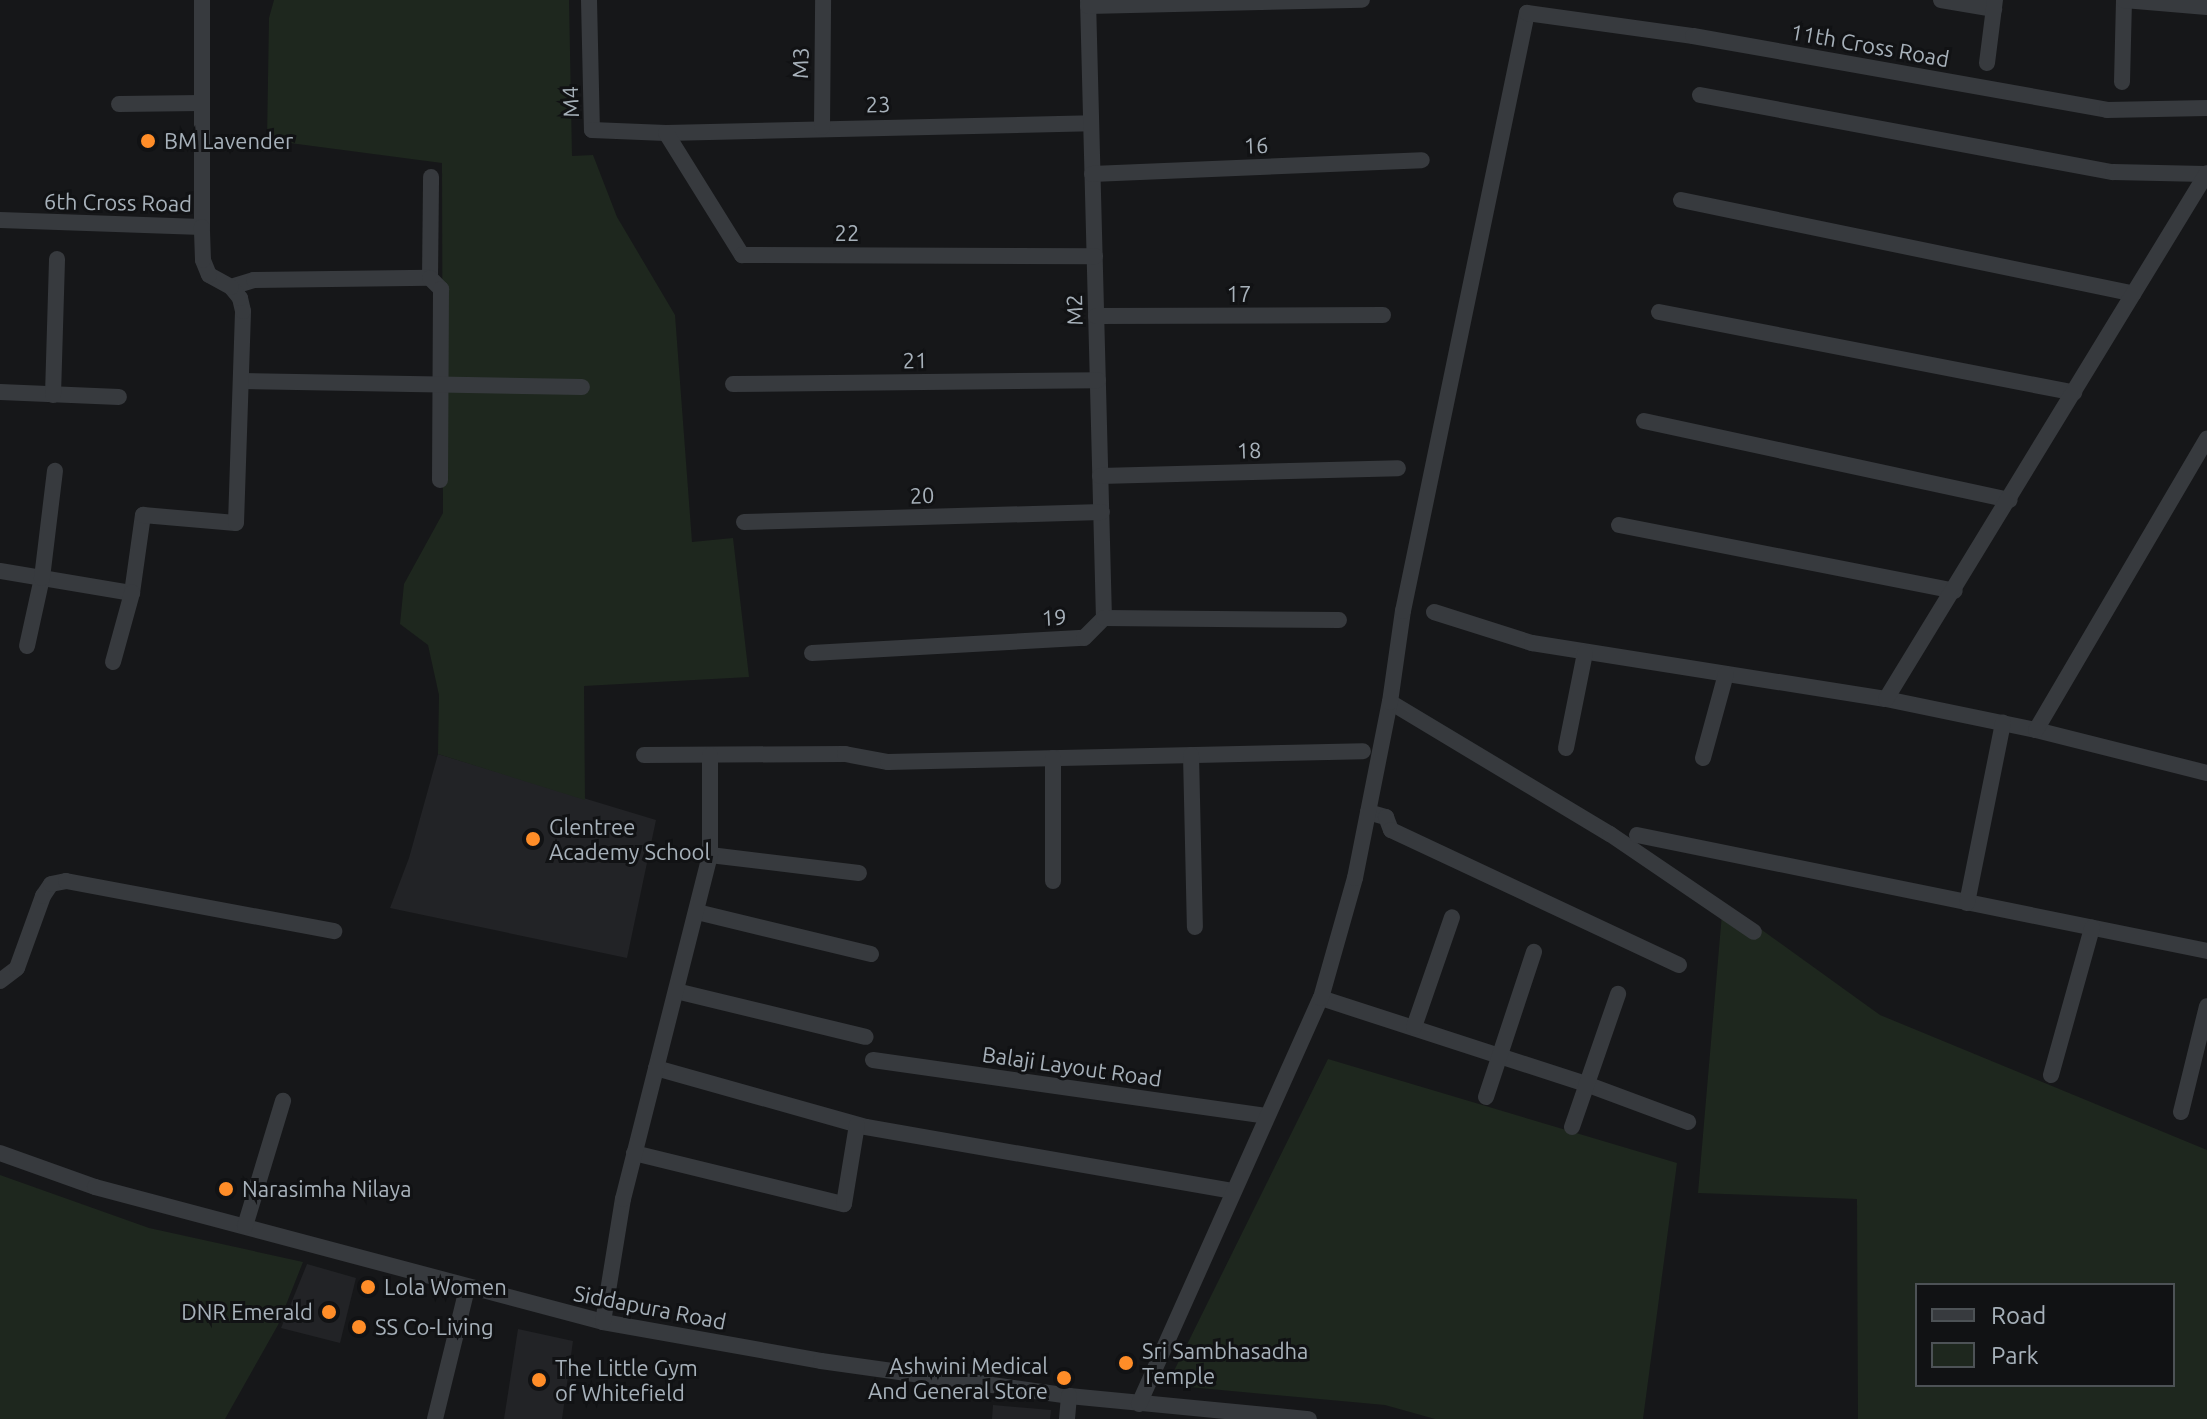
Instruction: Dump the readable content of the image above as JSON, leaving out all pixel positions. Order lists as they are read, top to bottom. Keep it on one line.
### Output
{"streets":{"street":["11th Cross Road","M3","M4","23","16","6th Cross Road","22","17","M2","21","18","20","19","Balaji Layout Road","Siddapura Road"]},"crossings":[["M3","23"],["M4","23"],["M4","22"],["23","22"],["23","M2"],["16","M2"],["22","M2"],["17","M2"],["M2","21"],["M2","18"],["M2","20"],["M2","19"]],"places":["BM Lavender","Glentree Academy School","Narasimha Nilaya","Lola Women","DNR Emerald","SS Co-Living","Sri Sambhasadha Temple","Ashwini Medical And General Store","The Little Gym of Whitefield"],"legend":["Road","Park"]}
